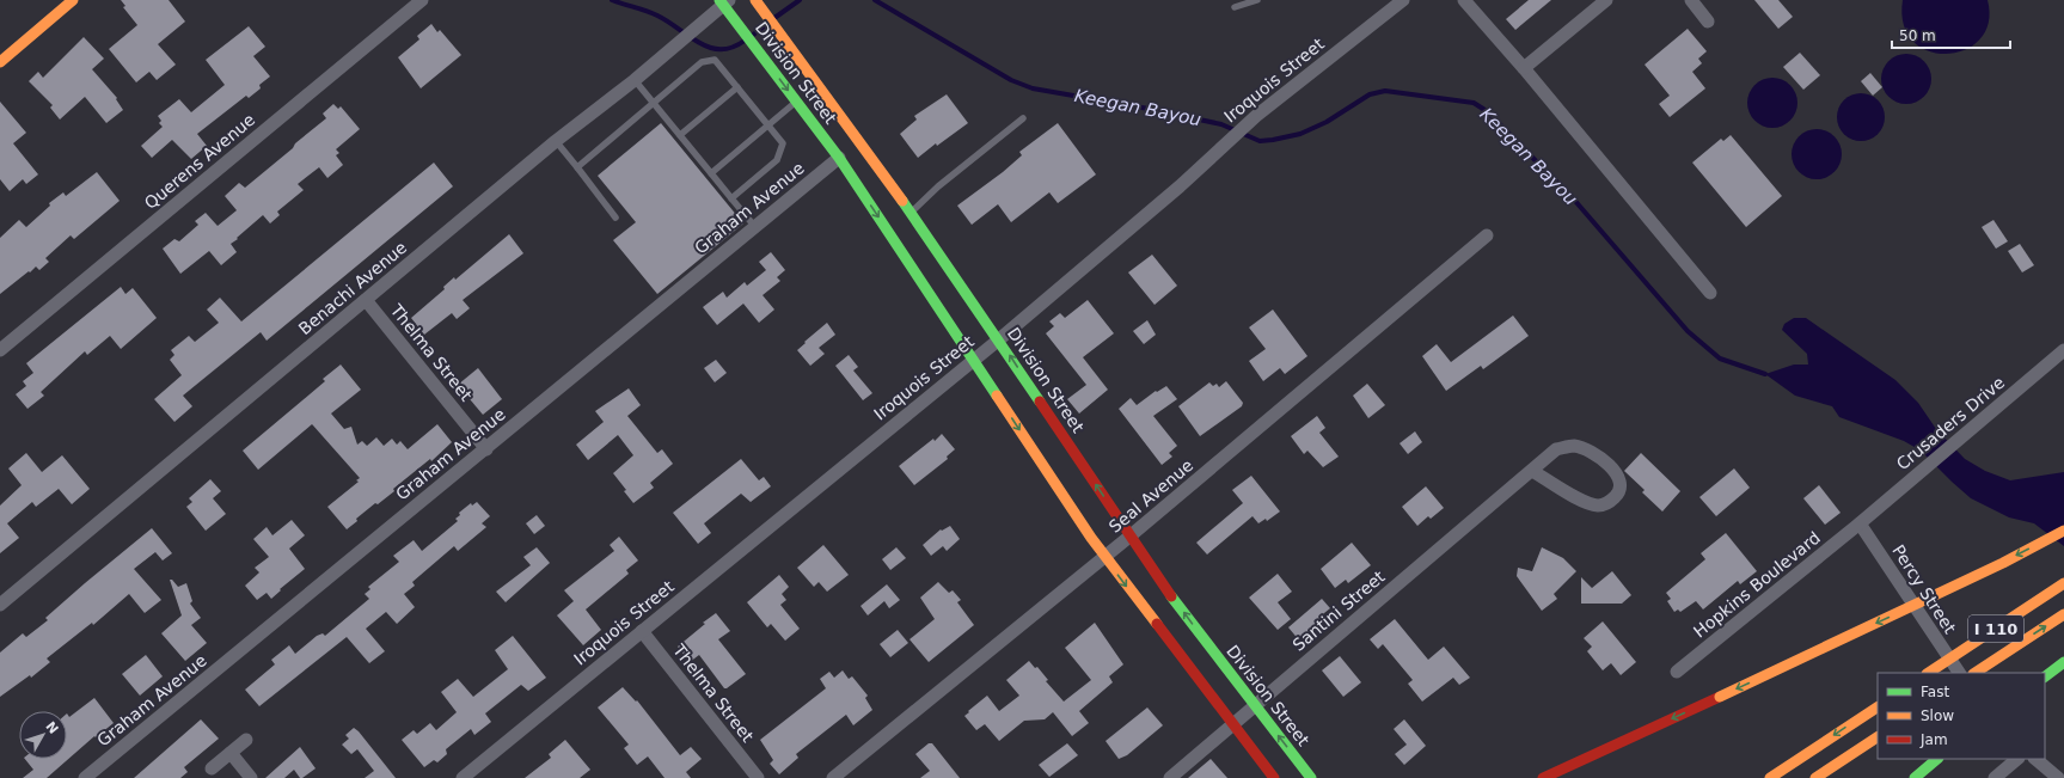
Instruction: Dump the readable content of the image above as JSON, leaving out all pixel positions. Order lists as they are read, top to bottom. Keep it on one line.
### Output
{"streets":{"main road":["Division Street","I 110"],"street":["Iroquois Street","Querens Avenue","Graham Avenue","Benachi Avenue","Thelma Street","Crusaders Drive","Seal Avenue","Hopkins Boulevard","Percy Street","Santini Street"]},"crossings":[["Division Street","Iroquois Street"],["Division Street","Graham Avenue"],["Division Street","Benachi Avenue"],["Division Street","Seal Avenue"],["Division Street","Santini Street"],["Iroquois Street","Thelma Street"],["Graham Avenue","Thelma Street"],["Benachi Avenue","Thelma Street"],["Crusaders Drive","Hopkins Boulevard"],["Crusaders Drive","Percy Street"],["Hopkins Boulevard","Percy Street"]],"water":["Keegan Bayou"],"legend":["Fast","Slow","Jam"],"scale_bar":"50 m","north":"top right"}
